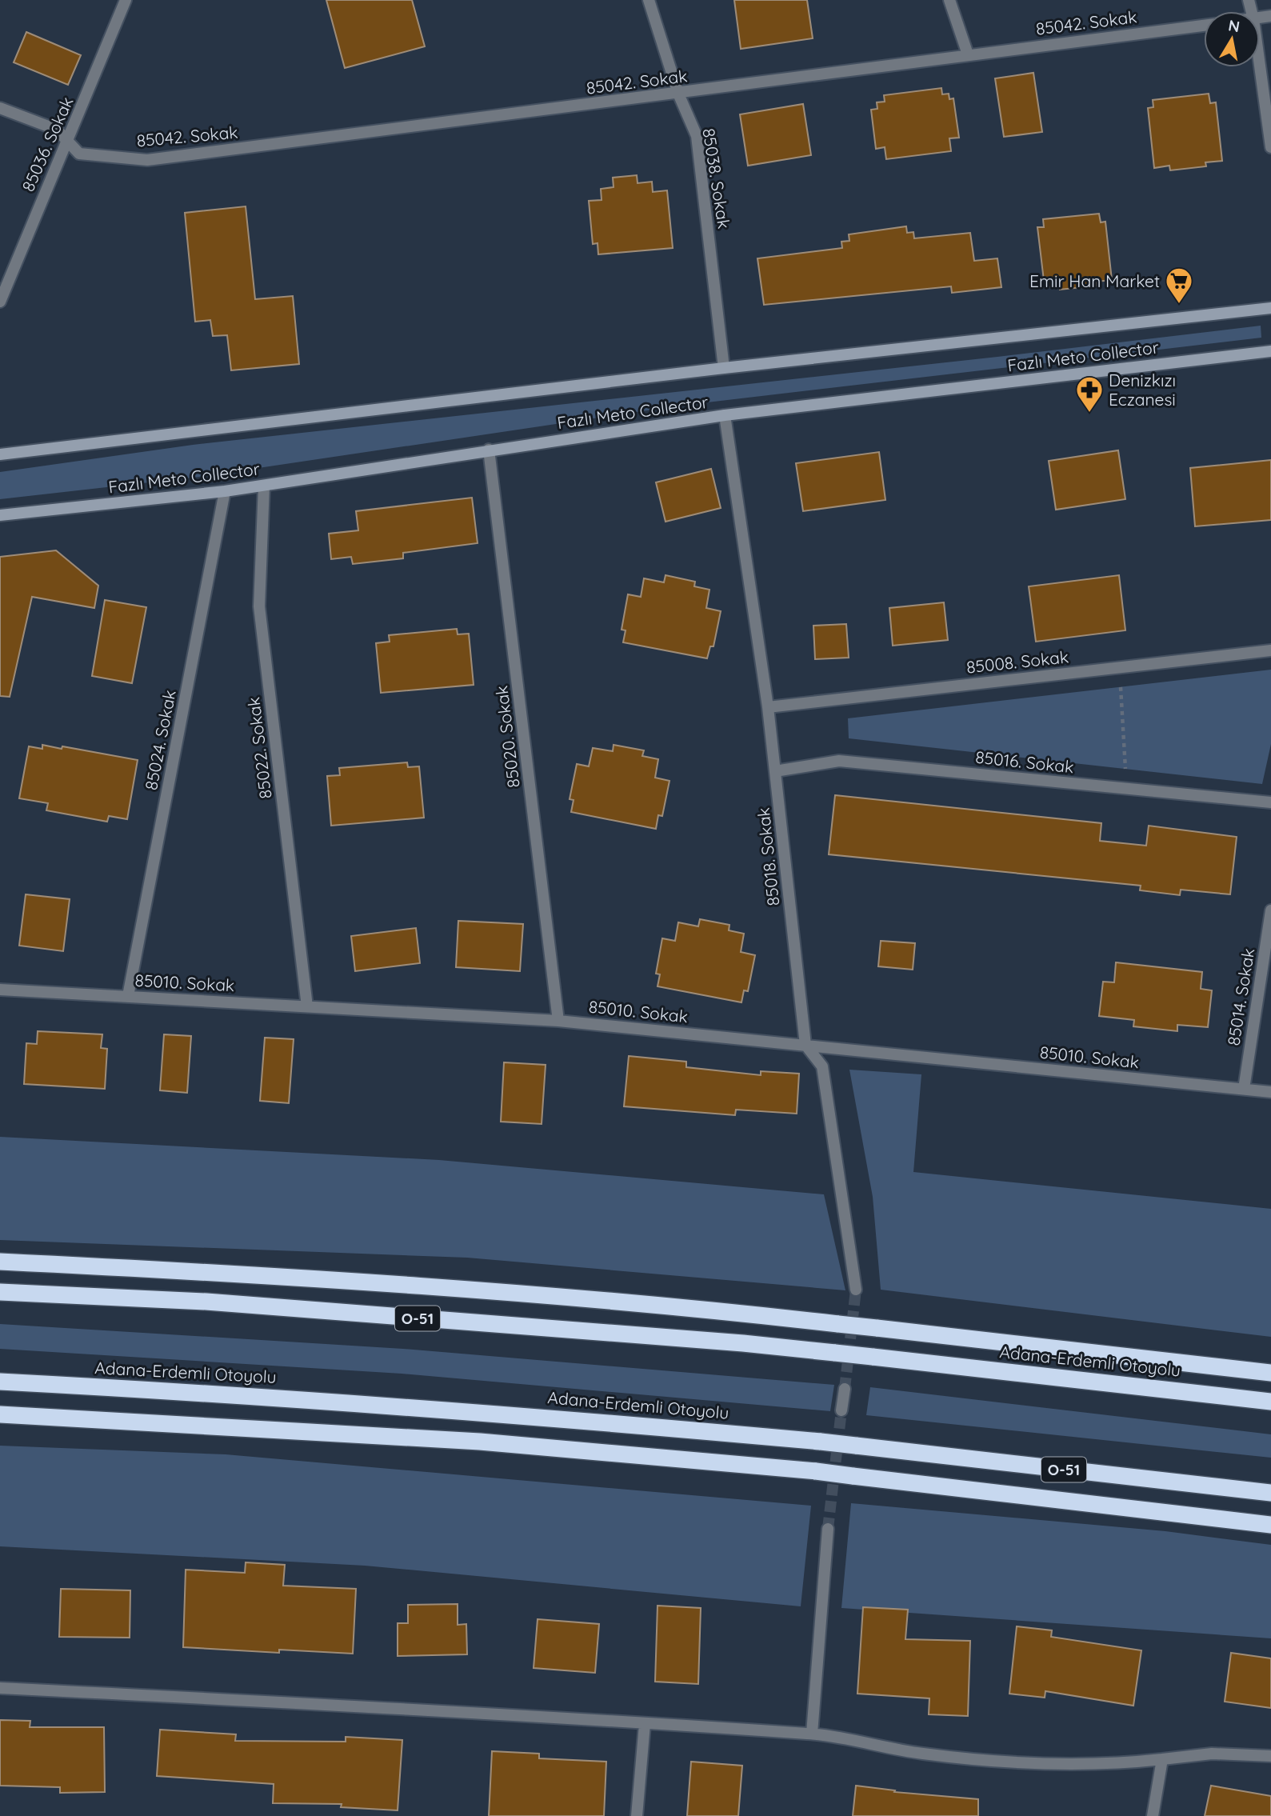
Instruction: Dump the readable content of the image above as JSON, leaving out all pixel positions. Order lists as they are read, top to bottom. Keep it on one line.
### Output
{"streets":{"highway":["O-51","Adana-Erdemli Otoyolu"],"main road":["Fazlı Meto Collector"],"street":["85042. Sokak","85036. Sokak","85038. Sokak","85008. Sokak","85020. Sokak","85024. Sokak","85022. Sokak","85016. Sokak","85018. Sokak","85010. Sokak","85014. Sokak"]},"crossings":[["85042. Sokak","85036. Sokak"],["85042. Sokak","85038. Sokak"],["85038. Sokak","Fazlı Meto Collector"],["Fazlı Meto Collector","85020. Sokak"],["Fazlı Meto Collector","85024. Sokak"],["Fazlı Meto Collector","85022. Sokak"],["Fazlı Meto Collector","85018. Sokak"],["85008. Sokak","85018. Sokak"],["85020. Sokak","85010. Sokak"],["85024. Sokak","85010. Sokak"],["85022. Sokak","85010. Sokak"],["85016. Sokak","85018. Sokak"],["85018. Sokak","85010. Sokak"],["85010. Sokak","85014. Sokak"]],"places":{"supermarket":["Emir Han Market"],"pharmacy":["Denizkızı Eczanesi"]},"north":"top"}
